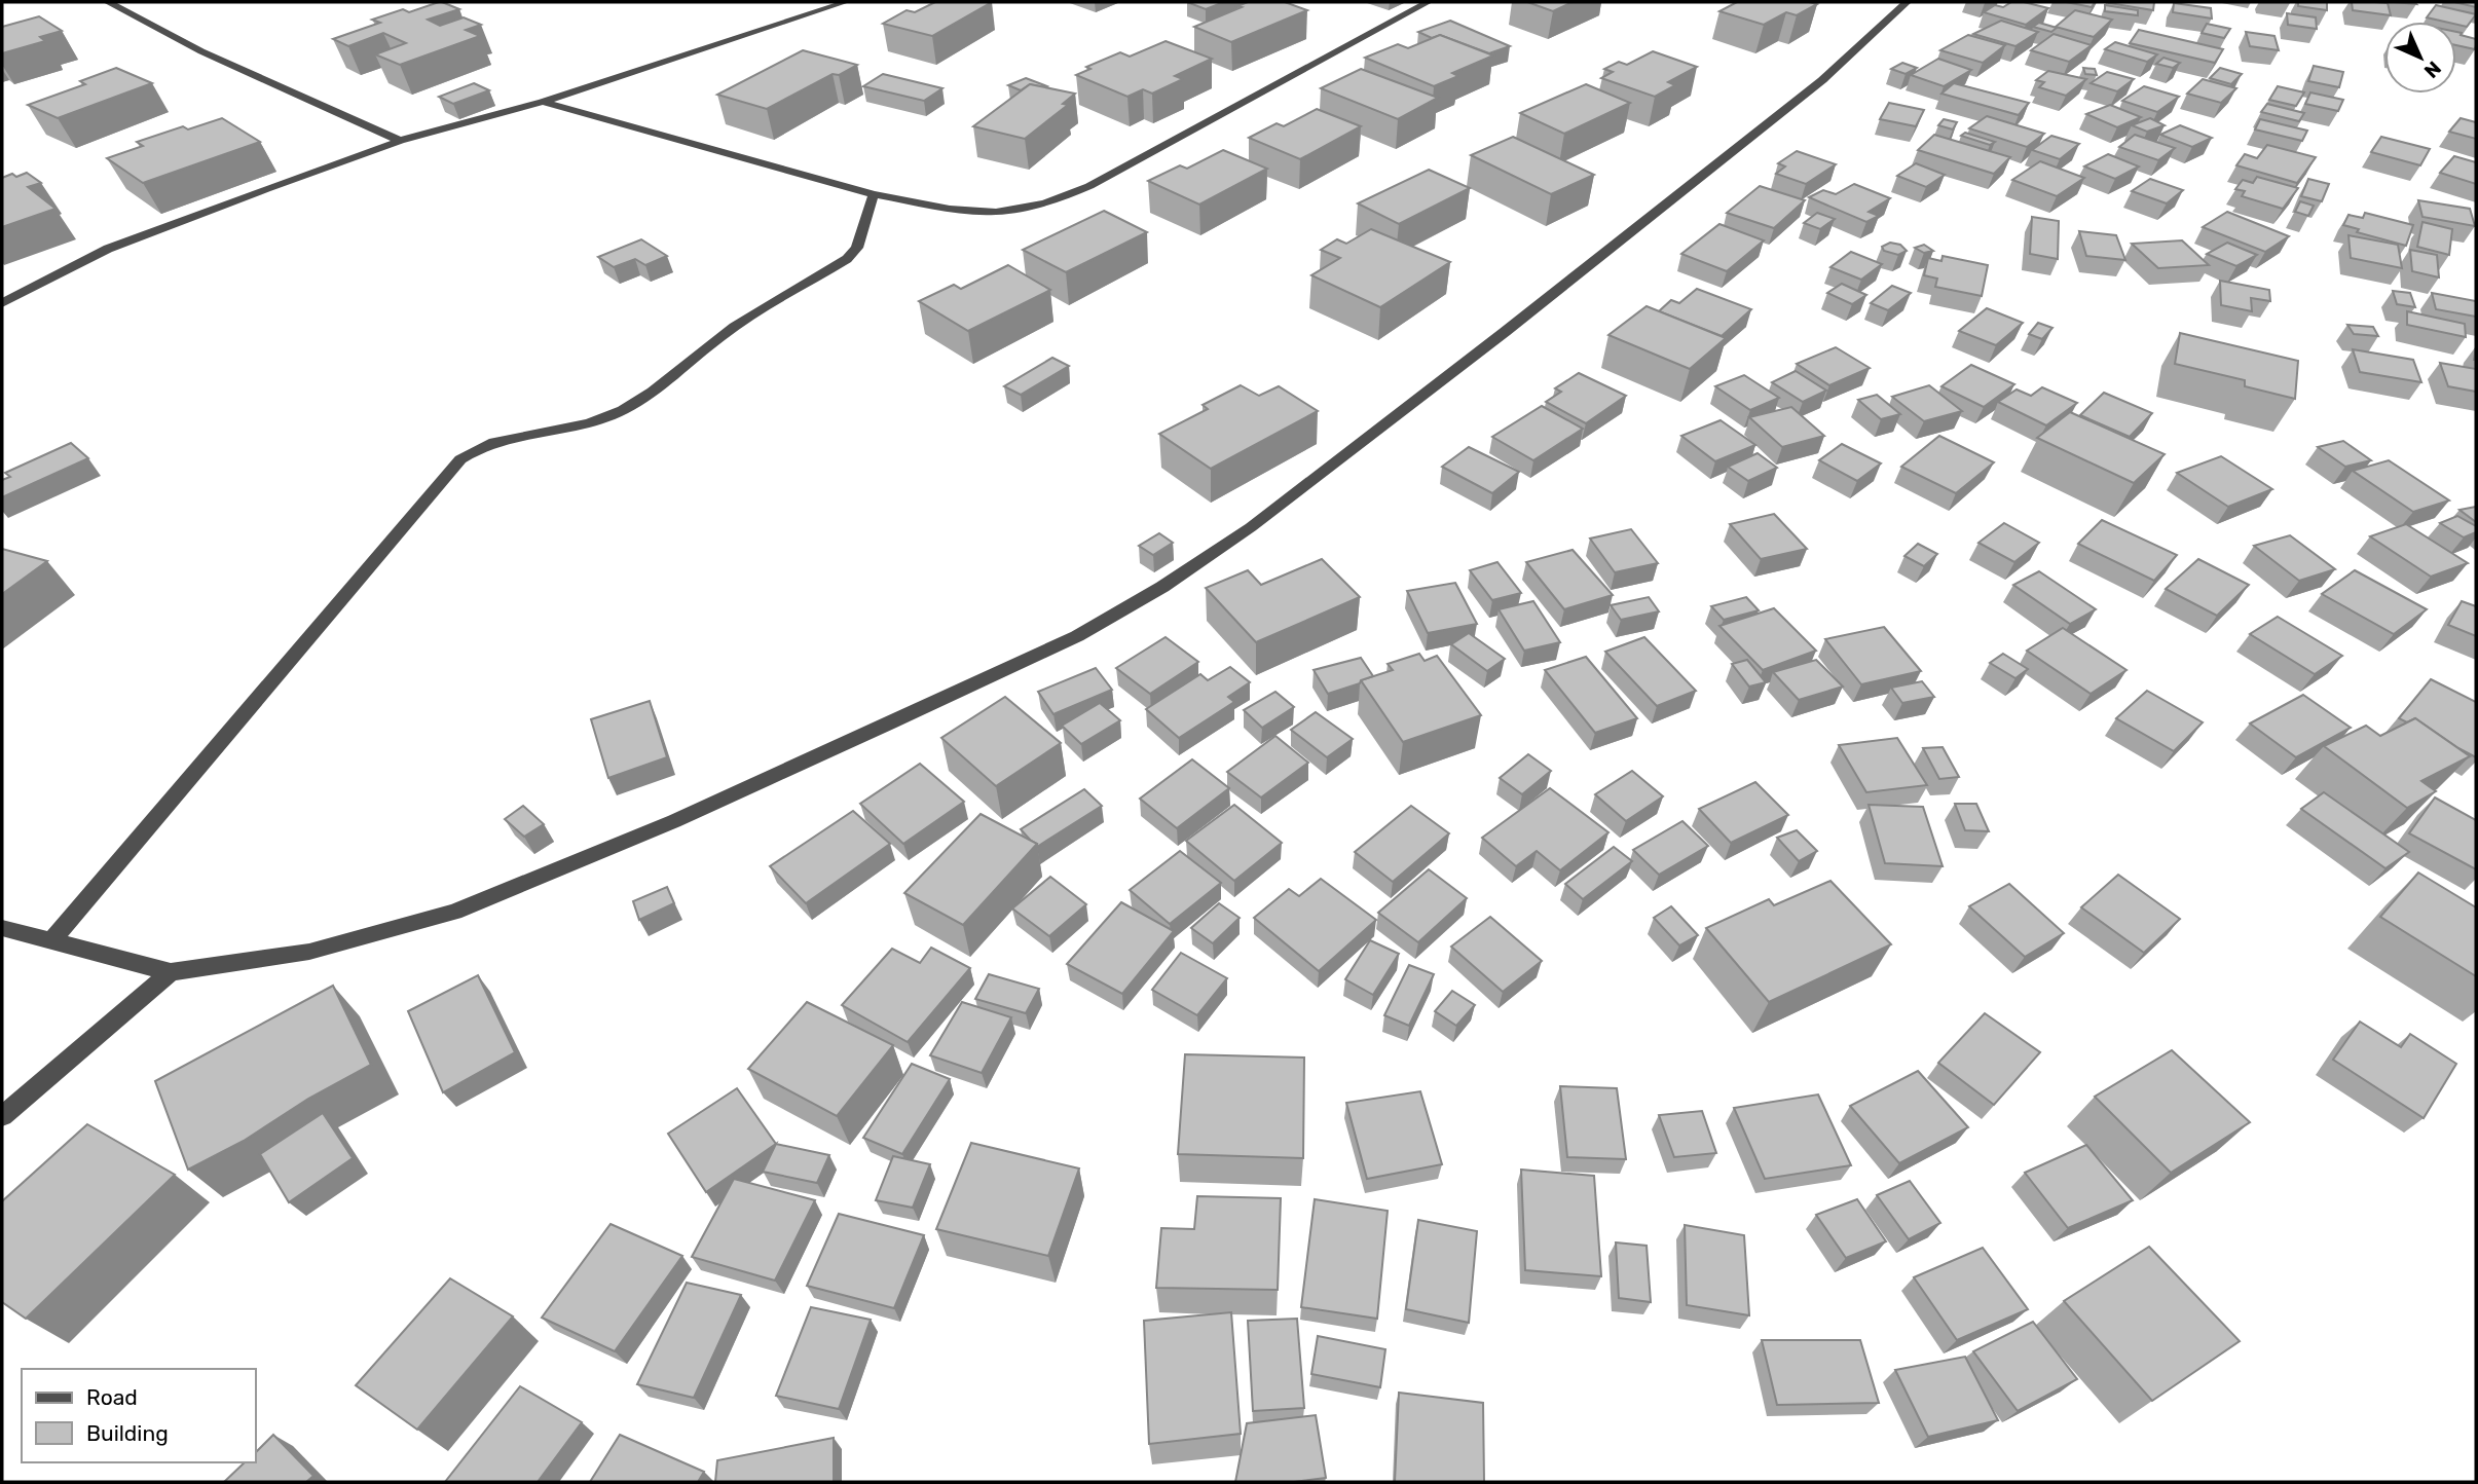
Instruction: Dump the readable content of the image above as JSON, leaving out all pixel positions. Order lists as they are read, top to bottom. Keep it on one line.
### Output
{"legend":["Road","Building"],"north":"bottom right"}
